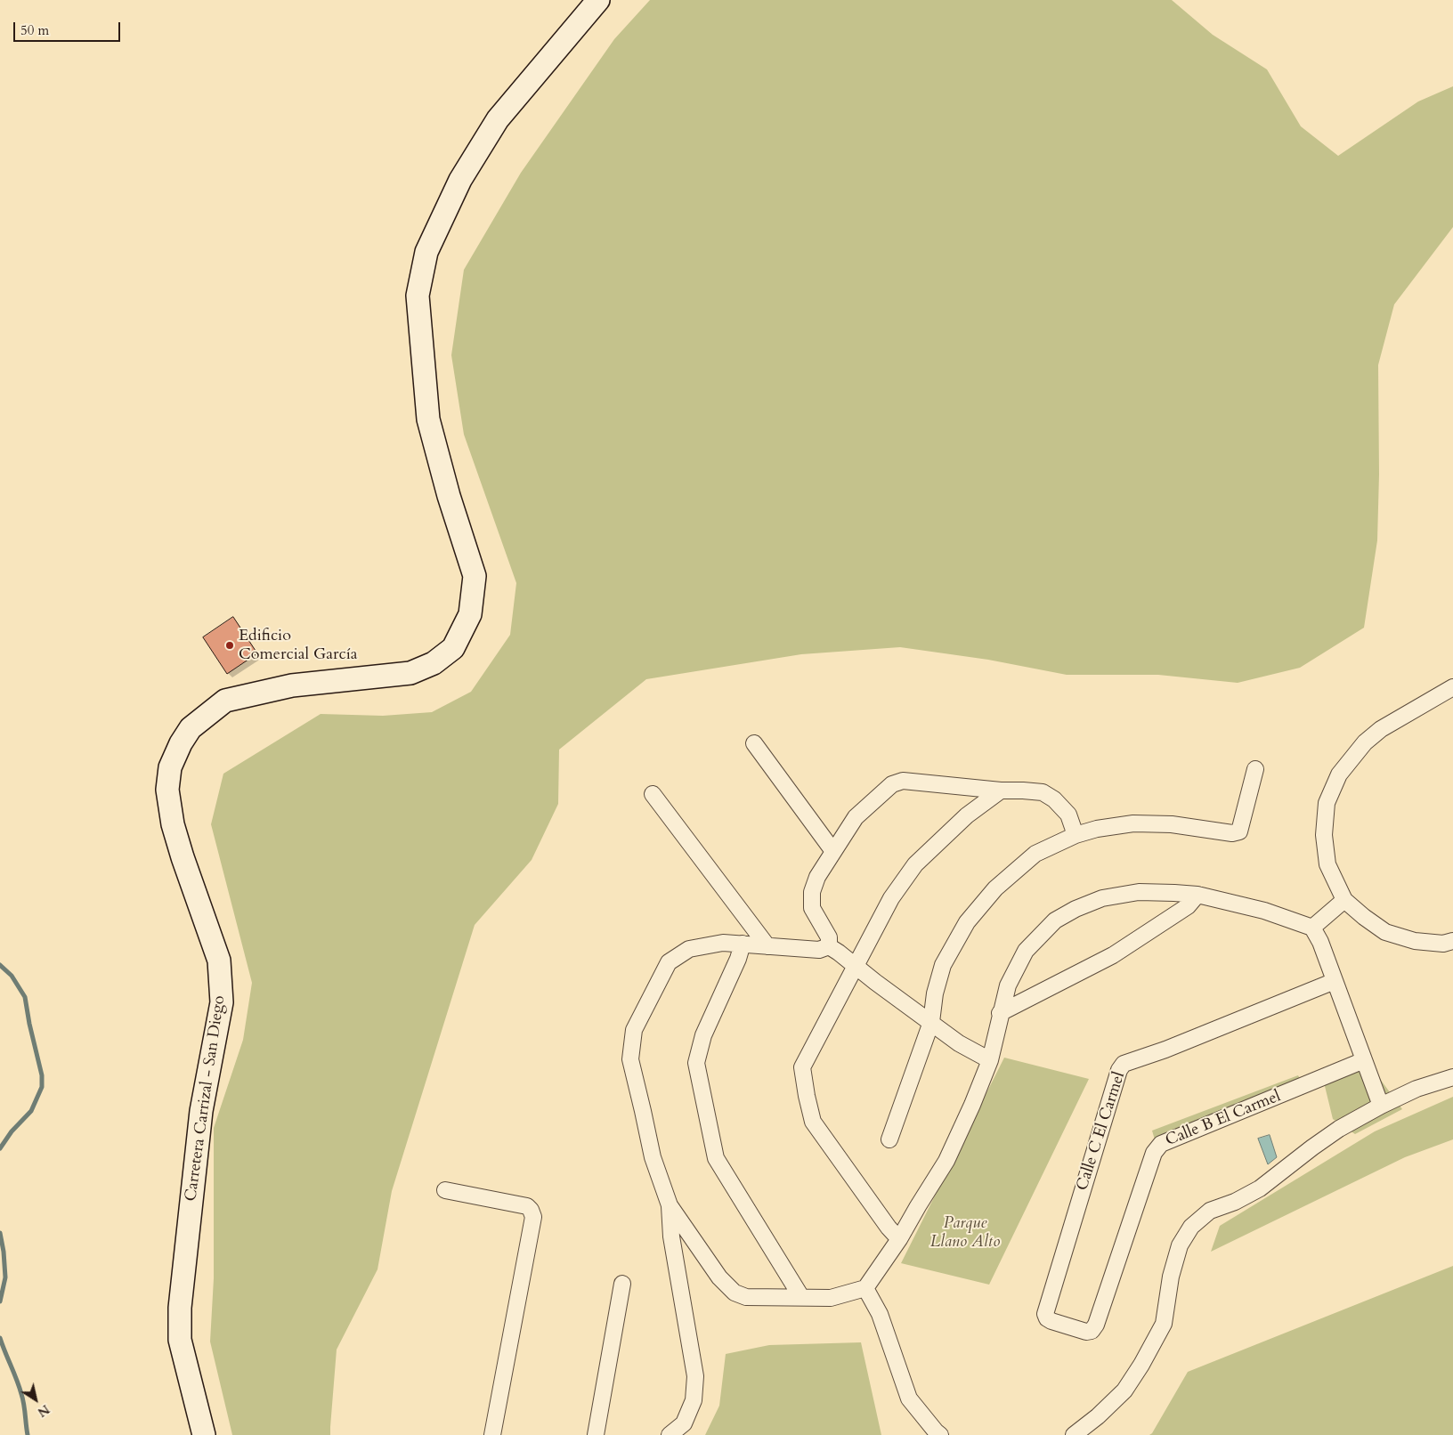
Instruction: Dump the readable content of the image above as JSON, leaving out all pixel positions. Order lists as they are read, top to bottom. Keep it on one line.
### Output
{"streets":{"street":["Carretera Carrizal - San Diego","Calle B El Carmel","Calle C El Carmel"]},"crossings":[["Calle B El Carmel","Calle C El Carmel"]],"parks":["Parque Llano Alto"],"places":["Edificio Comercial García"],"scale_bar":"50 m","north":"bottom right"}
